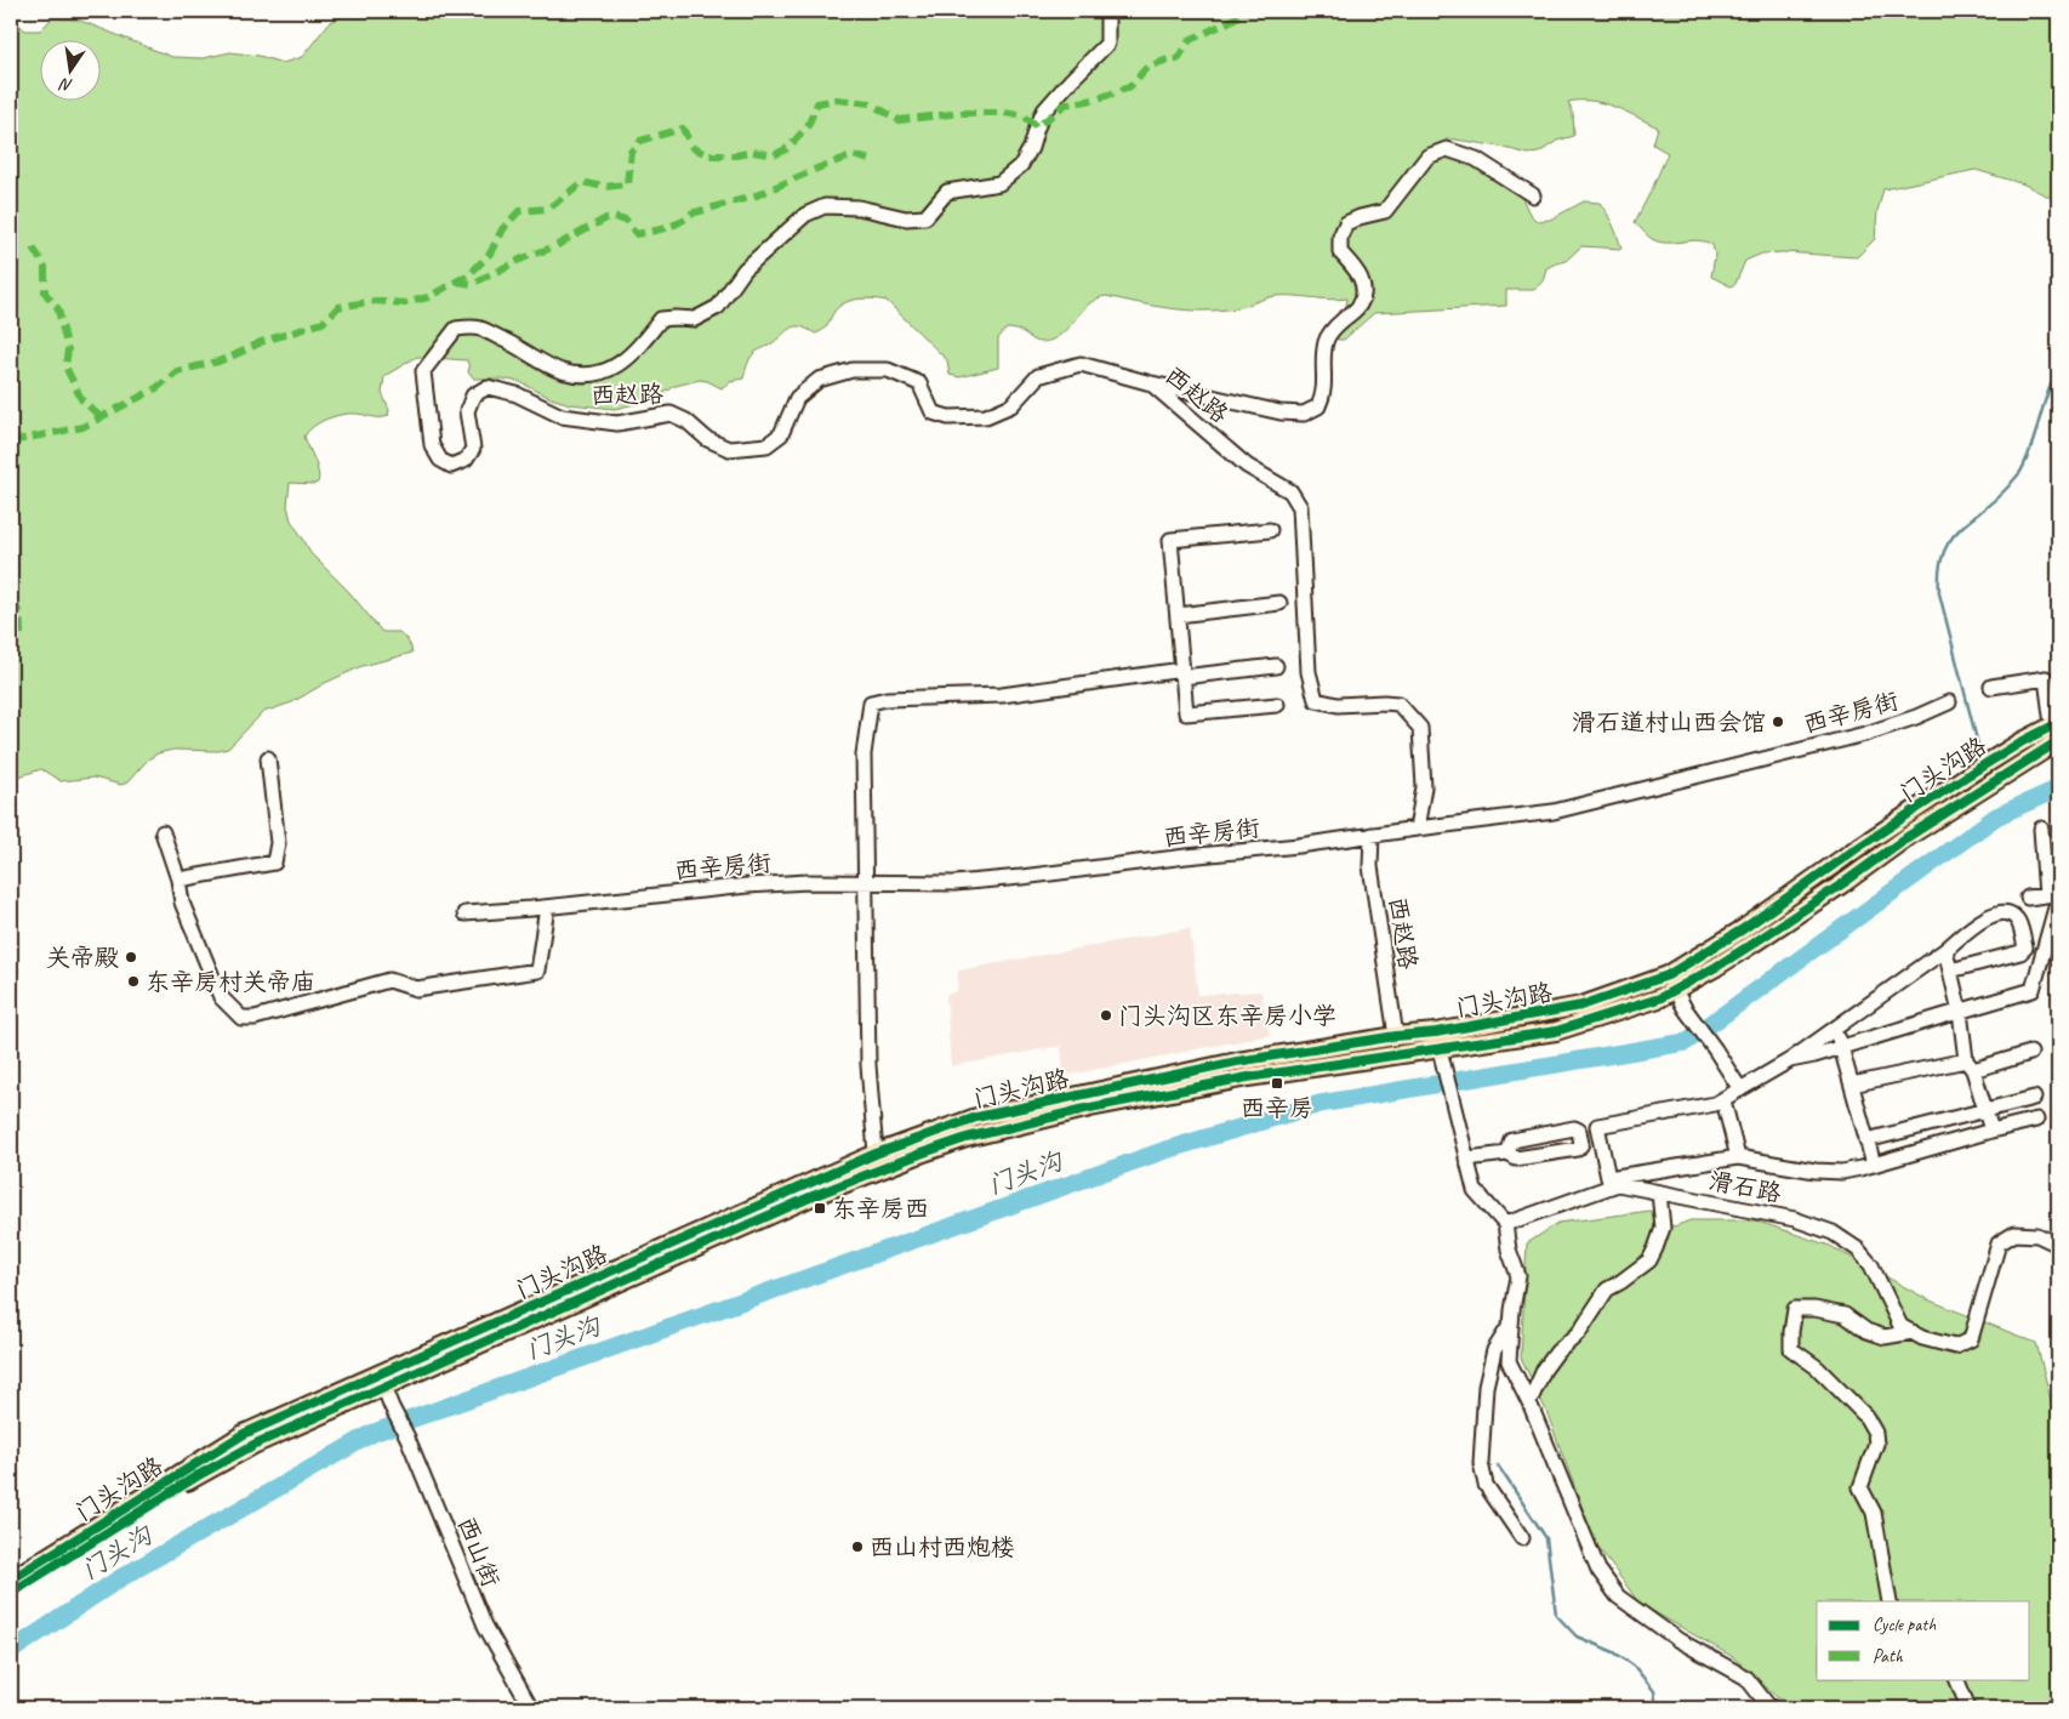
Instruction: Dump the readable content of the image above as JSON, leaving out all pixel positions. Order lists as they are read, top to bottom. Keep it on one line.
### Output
{"streets":{"main road":["门头沟路"],"street":["西赵路","西辛房街","滑石路","西山街"]},"crossings":[["西赵路","西辛房街"],["西赵路","门头沟路"],["门头沟路","西山街"]],"water":["门头沟"],"places":{"other":["滑石道村山西会馆","关帝殿","东辛房村关帝庙","门头沟区东辛房小学","西山村西炮楼"],"transit":["西辛房","东辛房西"]},"legend":["Cycle path","Path"],"north":"bottom"}
